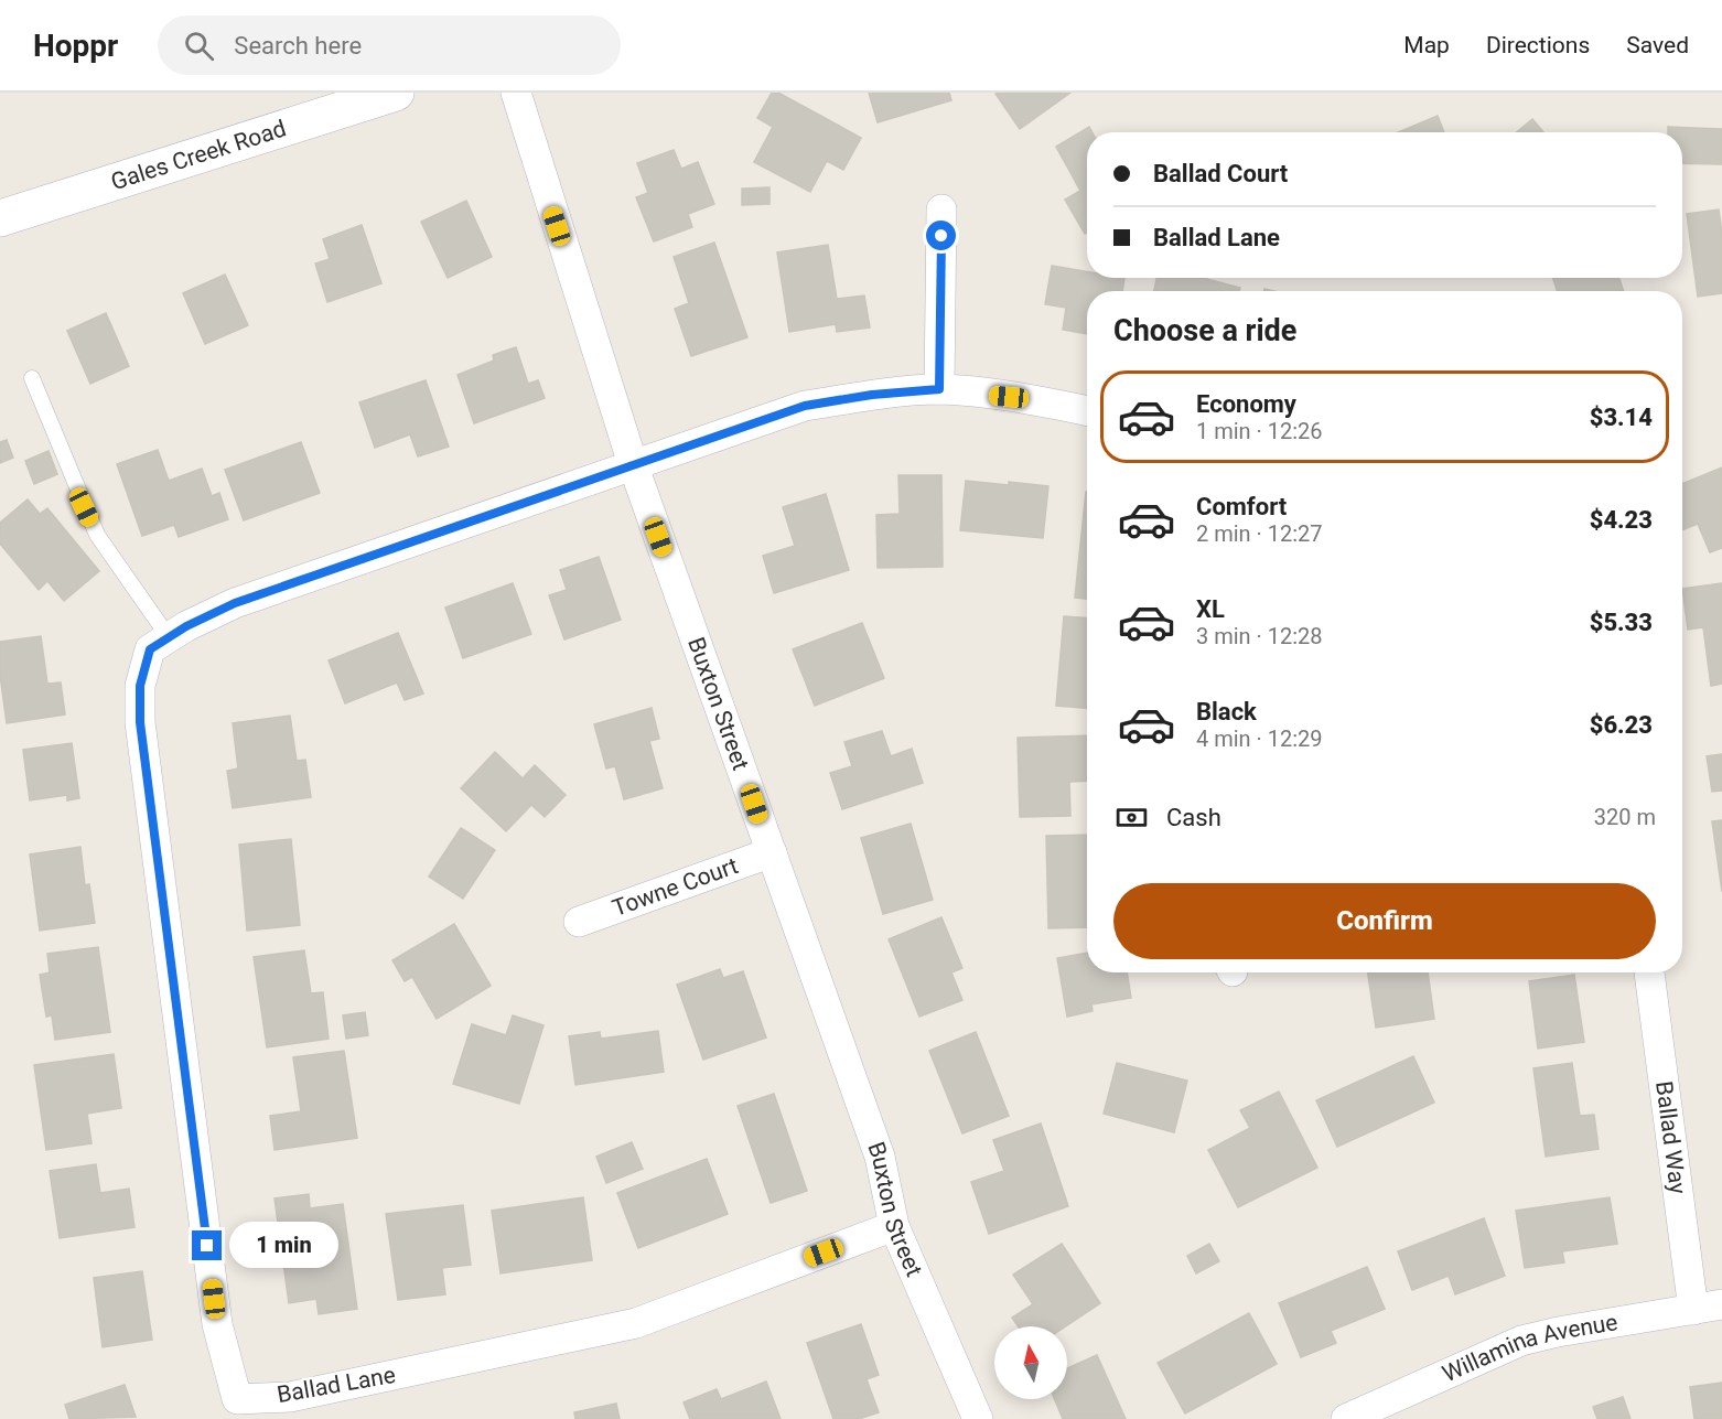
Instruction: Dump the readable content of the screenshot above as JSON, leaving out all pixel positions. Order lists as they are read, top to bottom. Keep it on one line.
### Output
{"streets":{"main road":["Gales Creek Road"],"street":["Buxton Street","Towne Court","Ballad Way","Willamina Avenue","Ballad Lane"]},"crossings":[["Buxton Street","Towne Court"],["Buxton Street","Ballad Lane"],["Ballad Way","Willamina Avenue"]],"north":"top","page":{"header":"Hoppr","search":"Search here","nav":["Map","Directions","Saved"],"banner":["Ballad Court","Ballad Lane"],"heading":"Choose a ride","list":[{"name":"Economy","note":"1 min · 12:26","value":"$3.14"},{"name":"Comfort","note":"2 min · 12:27","value":"$4.23"},{"name":"XL","note":"3 min · 12:28","value":"$5.33"},{"name":"Black","note":"4 min · 12:29","value":"$6.23"}],"pay":["Cash","320 m"],"buttons":"Confirm","bubble":"1 min"}}
